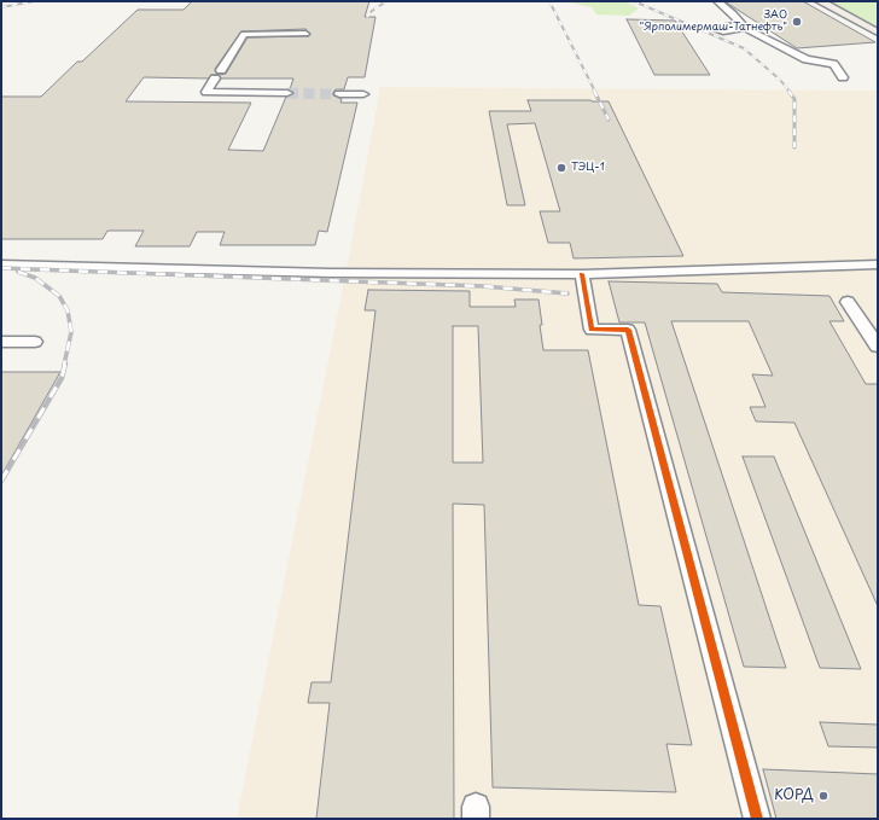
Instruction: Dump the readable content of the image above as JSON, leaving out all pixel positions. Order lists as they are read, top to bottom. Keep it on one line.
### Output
{"places":["ЗАО \"Ярполимермаш-Татнефть\"","ТЭЦ-1","КОРД"]}
